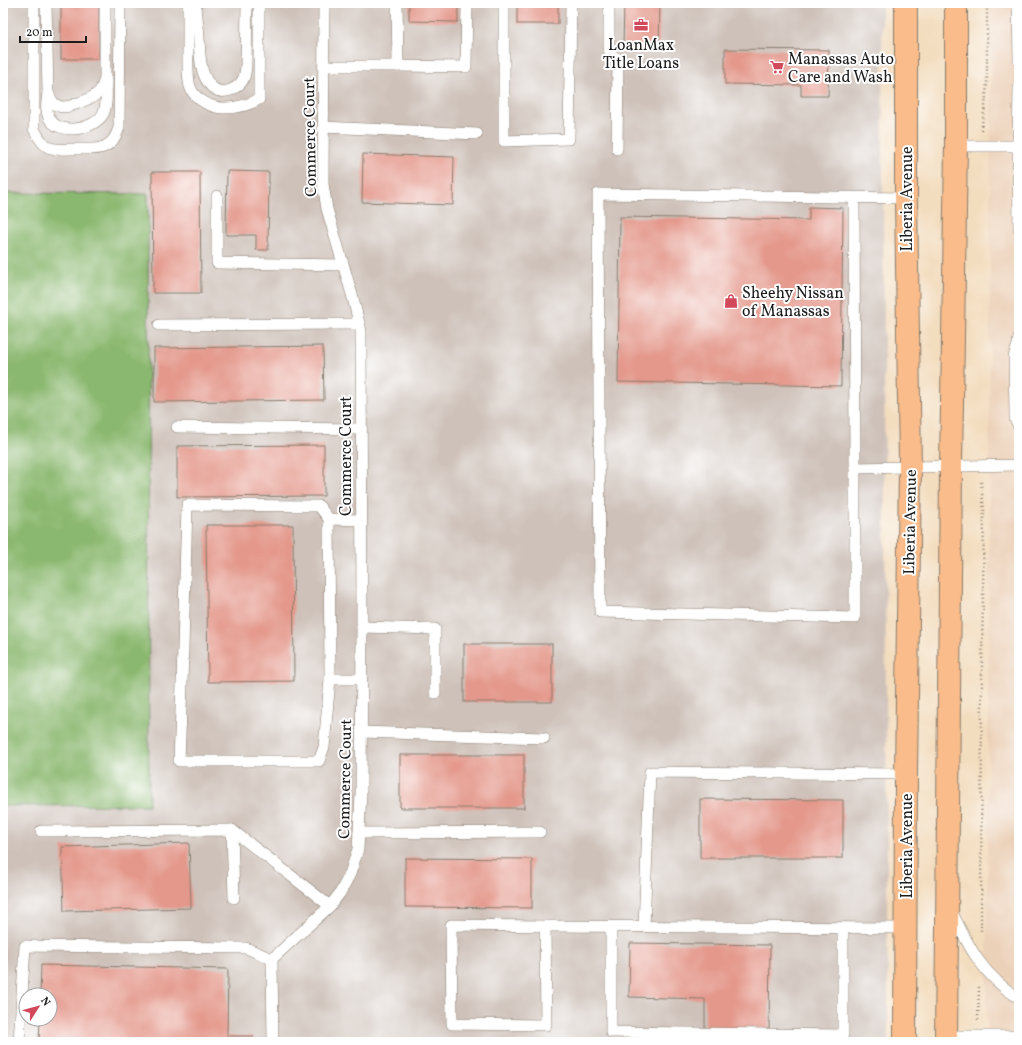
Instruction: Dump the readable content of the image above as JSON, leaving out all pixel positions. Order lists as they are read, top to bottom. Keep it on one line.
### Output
{"streets":{"highway":["Liberia Avenue"],"lane":["Commerce Court"]},"places":{"office":["LoanMax Title Loans"],"supermarket":["Manassas Auto Care and Wash"],"shop":["Sheehy Nissan of Manassas"]},"scale_bar":"20 m","north":"top right"}
